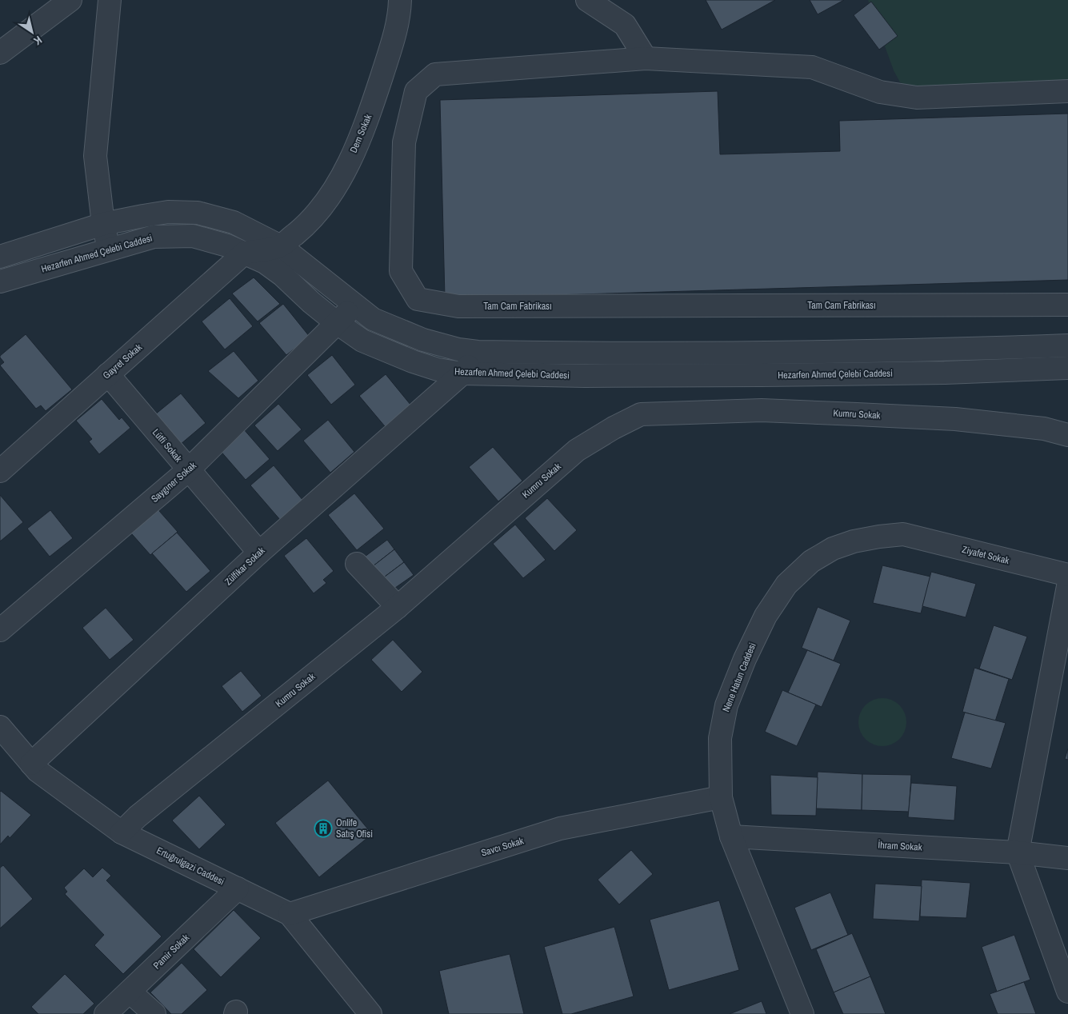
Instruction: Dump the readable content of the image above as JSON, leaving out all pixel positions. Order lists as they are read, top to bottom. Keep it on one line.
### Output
{"streets":{"street":["Dem Sokak","Hezarfen Ahmed Çelebi Caddesi","Tam Cam Fabrikası","Gayret Sokak","Kumru Sokak","Lütfi Sokak","Saygıner Sokak","Ziyafet Sokak","Zülfikar Sokak","Nene Hatun Caddesi","İhram Sokak","Savcı Sokak","Ertuğrulgazi Caddesi","Pamir Sokak"]},"crossings":[["Dem Sokak","Hezarfen Ahmed Çelebi Caddesi"],["Hezarfen Ahmed Çelebi Caddesi","Gayret Sokak"],["Hezarfen Ahmed Çelebi Caddesi","Saygıner Sokak"],["Hezarfen Ahmed Çelebi Caddesi","Zülfikar Sokak"],["Gayret Sokak","Lütfi Sokak"],["Kumru Sokak","Ertuğrulgazi Caddesi"],["Lütfi Sokak","Saygıner Sokak"],["Lütfi Sokak","Zülfikar Sokak"],["Ziyafet Sokak","Nene Hatun Caddesi"],["Zülfikar Sokak","Ertuğrulgazi Caddesi"],["Nene Hatun Caddesi","İhram Sokak"],["Nene Hatun Caddesi","Savcı Sokak"],["Savcı Sokak","Ertuğrulgazi Caddesi"],["Ertuğrulgazi Caddesi","Pamir Sokak"]],"places":{"building":["Onlife Satış Ofisi"]},"north":"bottom right"}
